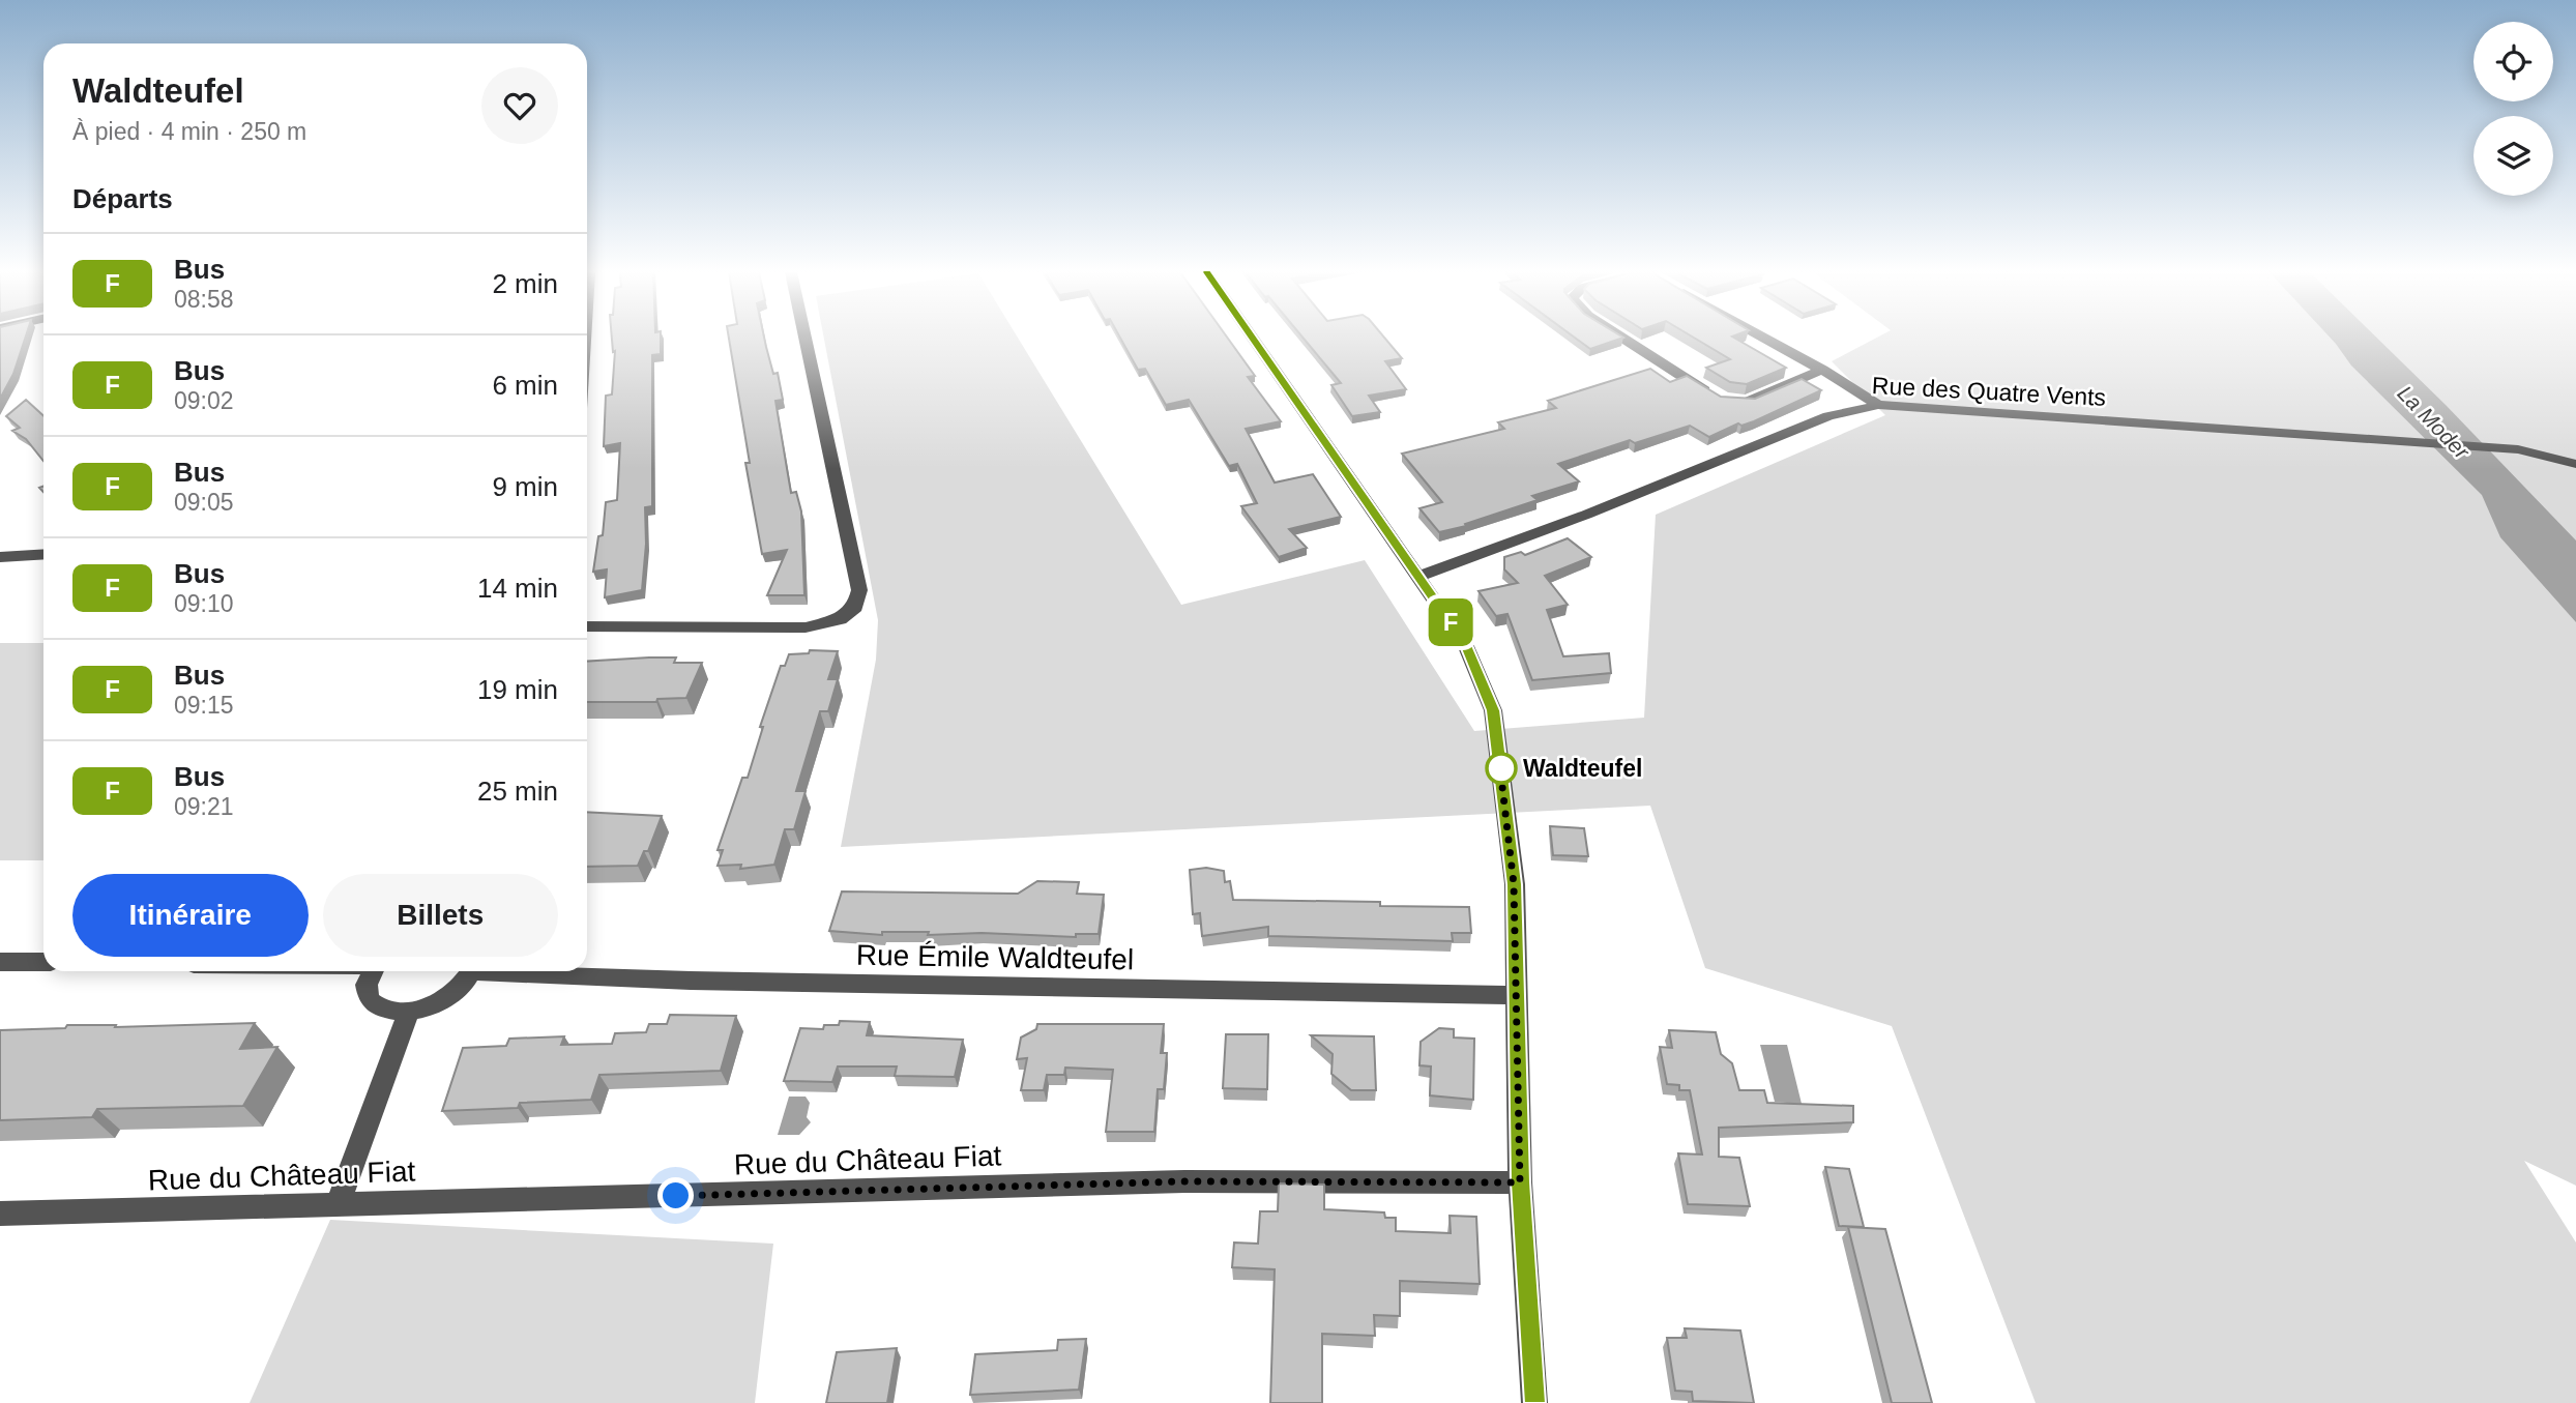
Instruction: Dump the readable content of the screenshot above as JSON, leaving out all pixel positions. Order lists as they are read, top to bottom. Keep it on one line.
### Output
{"streets":{"street":["Rue des Quatre Vents","Rue Émile Waldteufel","Rue du Château Fiat"]},"water":["La Moder"],"places":["Waldteufel"],"lines":["bus line F"],"page":{"on_map":"F","heading":[["Waldteufel","À pied · 4 min · 250 m"],"Départs"],"list":[{"mark":"F","name":"Bus","note":"08:58","value":"2 min"},{"mark":"F","name":"Bus","note":"09:02","value":"6 min"},{"mark":"F","name":"Bus","note":"09:05","value":"9 min"},{"mark":"F","name":"Bus","note":"09:10","value":"14 min"},{"mark":"F","name":"Bus","note":"09:15","value":"19 min"},{"mark":"F","name":"Bus","note":"09:21","value":"25 min"}],"buttons":["Itinéraire","Billets"]}}
